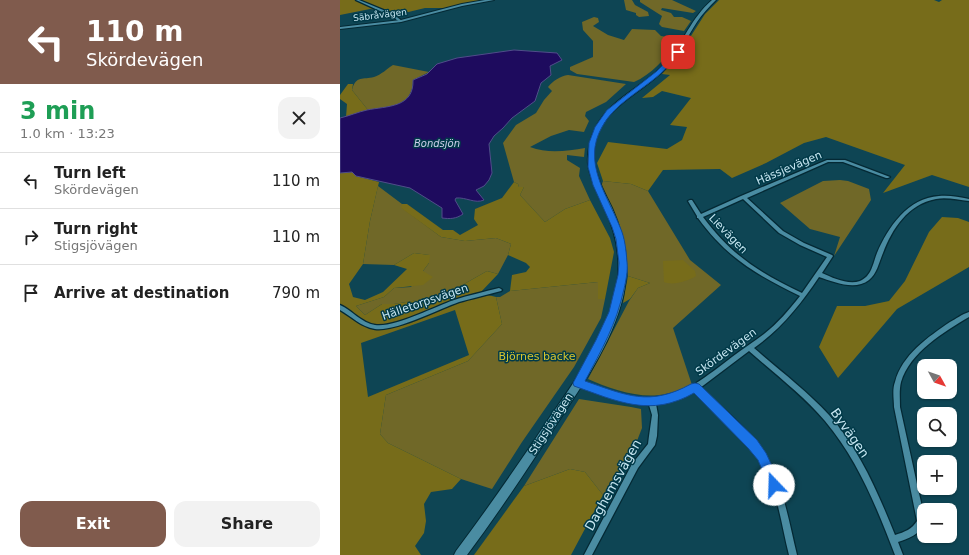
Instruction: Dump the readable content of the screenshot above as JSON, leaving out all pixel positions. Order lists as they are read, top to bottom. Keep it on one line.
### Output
{"streets":{"main road":["Säbråvägen","Stigsjövägen"],"street":["Hässjevägen","Lievägen","Hälletorpsvägen","Skördevägen","Byvägen","Daghemsvägen"]},"crossings":[["Hässjevägen","Lievägen"],["Hässjevägen","Skördevägen"],["Lievägen","Skördevägen"],["Skördevägen","Stigsjövägen"],["Skördevägen","Byvägen"],["Skördevägen","Daghemsvägen"]],"water":["Bondsjön"],"parks":["Björnes backe"],"north":"bottom right","page":{"turn":["110 m","Skördevägen"],"heading":["3 min","1.0 km · 13:23"],"list":[{"name":"Turn left","note":"Skördevägen","value":"110 m"},{"name":"Turn right","note":"Stigsjövägen","value":"110 m"},{"name":"Arrive at destination","value":"790 m"}],"map_buttons":["+","−"],"buttons":["Exit","Share"]}}
